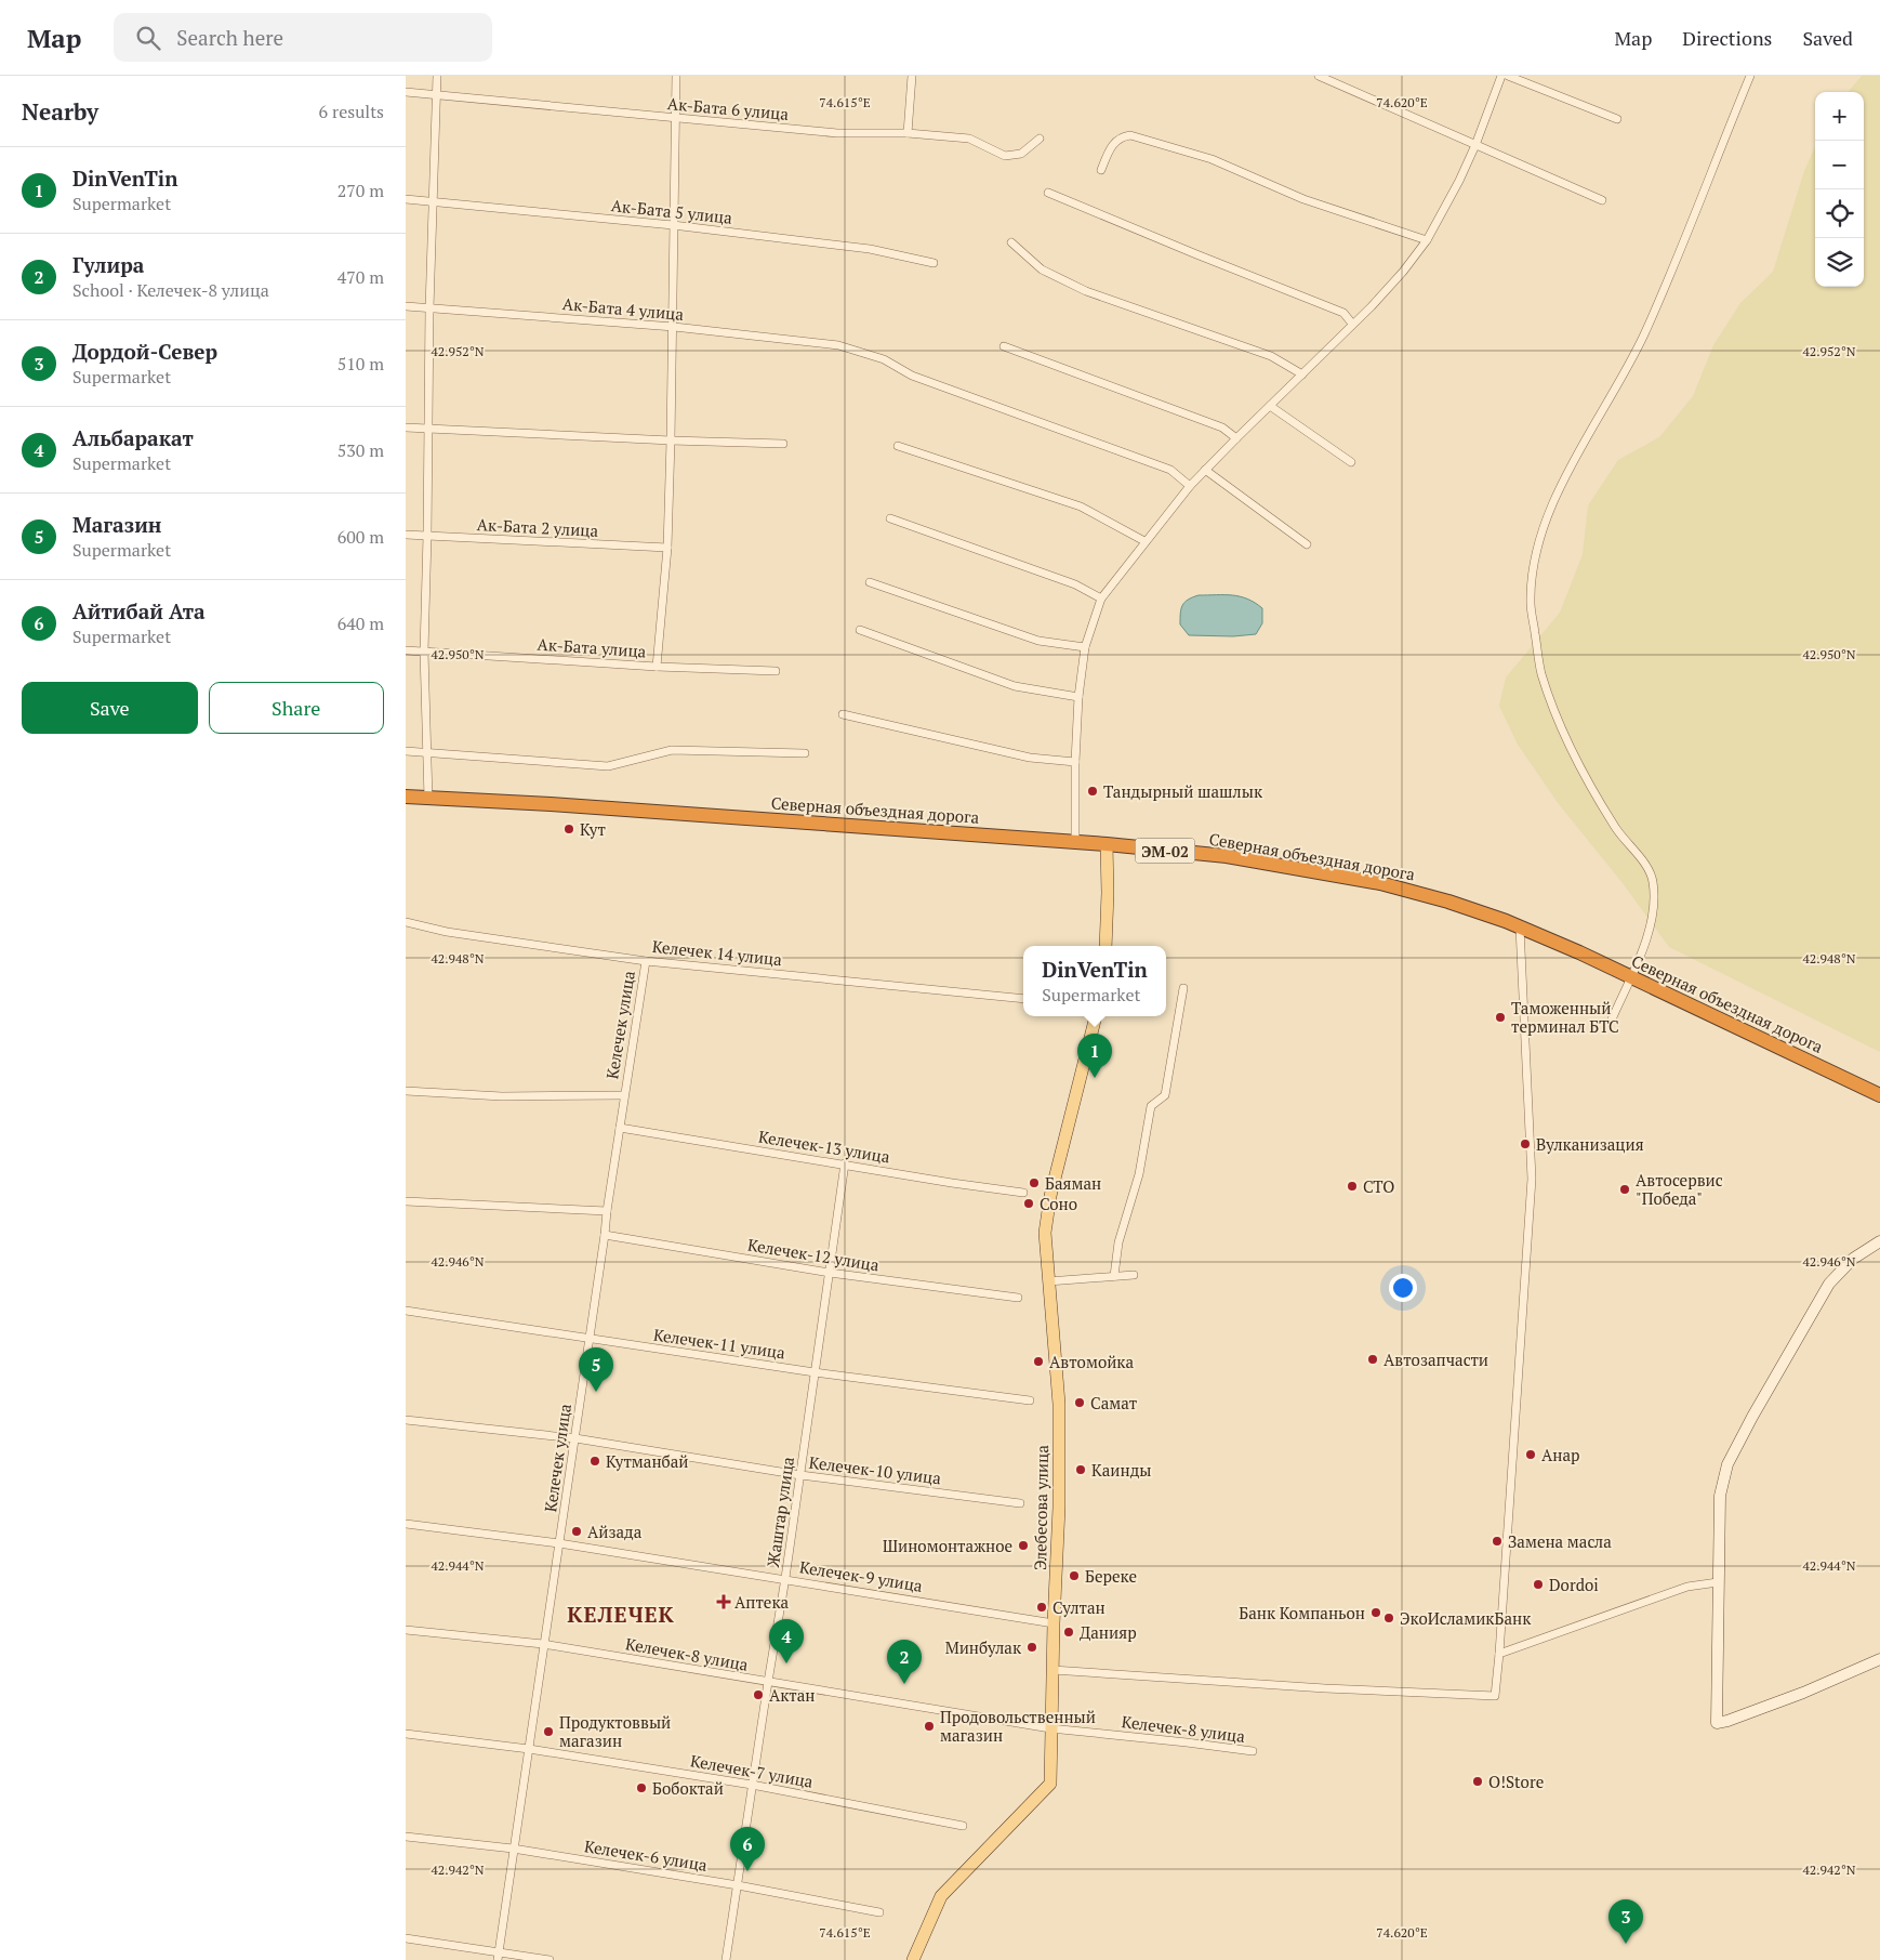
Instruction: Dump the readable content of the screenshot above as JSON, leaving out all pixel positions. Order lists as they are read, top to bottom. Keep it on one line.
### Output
{"streets":{"highway":["Северная объездная дорога","ЭМ-02"],"main road":["Элебесова улица"],"street":["Ак-Бата 6 улица","Ак-Бата 5 улица","Ак-Бата 4 улица","Ак-Бата 2 улица","Ак-Бата улица","Келечек 14 улица","Келечек улица","Келечек-13 улица","Келечек-12 улица","Келечек-11 улица","Келечек-10 улица","Жаштар улица","Келечек-9 улица","Келечек-8 улица","Келечек-7 улица","Келечек-6 улица"]},"crossings":[["Келечек 14 улица","Келечек улица"],["Келечек улица","Келечек-13 улица"],["Келечек улица","Келечек-12 улица"],["Келечек улица","Келечек-11 улица"],["Келечек улица","Келечек-10 улица"],["Келечек улица","Келечек-9 улица"],["Келечек улица","Келечек-8 улица"],["Келечек улица","Келечек-7 улица"],["Келечек улица","Келечек-6 улица"],["Келечек-13 улица","Жаштар улица"],["Келечек-12 улица","Жаштар улица"],["Келечек-11 улица","Жаштар улица"],["Келечек-10 улица","Жаштар улица"],["Элебесова улица","Келечек-9 улица"],["Элебесова улица","Келечек-8 улица"],["Жаштар улица","Келечек-9 улица"],["Жаштар улица","Келечек-8 улица"],["Жаштар улица","Келечек-7 улица"],["Жаштар улица","Келечек-6 улица"]],"districts":["КЕЛЕЧЕК"],"places":{"other":["Тандырный шашлык","Кут","Таможенный терминал БТС","Вулканизация","Баяман","СТО","Автосервис \"Победа\"","Соно","Автозапчасти","Автомойка","Самат","Анар","Кутманбай","Каинды","Айзада","Замена масла","Шиномонтажное","Береке","Dordoi","Султан","Банк Компаньон","ЭкоИсламикБанк","Данияр","Минбулак","Актан","Продовольственный магазин","Продуктоввый магазин","O!Store","Бобоктай"],"health":["Аптека"]},"page":{"header":"Map","search":"Search here","nav":["Map","Directions","Saved"],"heading":["Nearby","6 results"],"map_buttons":["+","−"],"list":[{"mark":"1","name":"DinVenTin","note":"Supermarket","value":"270 m"},{"mark":"2","name":"Гулира","note":"School · Келечек-8 улица","value":"470 m"},{"mark":"3","name":"Дордой-Север","note":"Supermarket","value":"510 m"},{"mark":"4","name":"Альбаракат","note":"Supermarket","value":"530 m"},{"mark":"5","name":"Магазин","note":"Supermarket","value":"600 m"},{"mark":"6","name":"Айтибай Ата","note":"Supermarket","value":"640 m"}],"buttons":["Save","Share"],"popup":["DinVenTin","Supermarket"],"pins":["1","5","4","2","6","3"]},"coordinates":["74.615°E","74.620°E","42.952°N","42.950°N","42.948°N","42.946°N","42.944°N","42.942°N"]}
